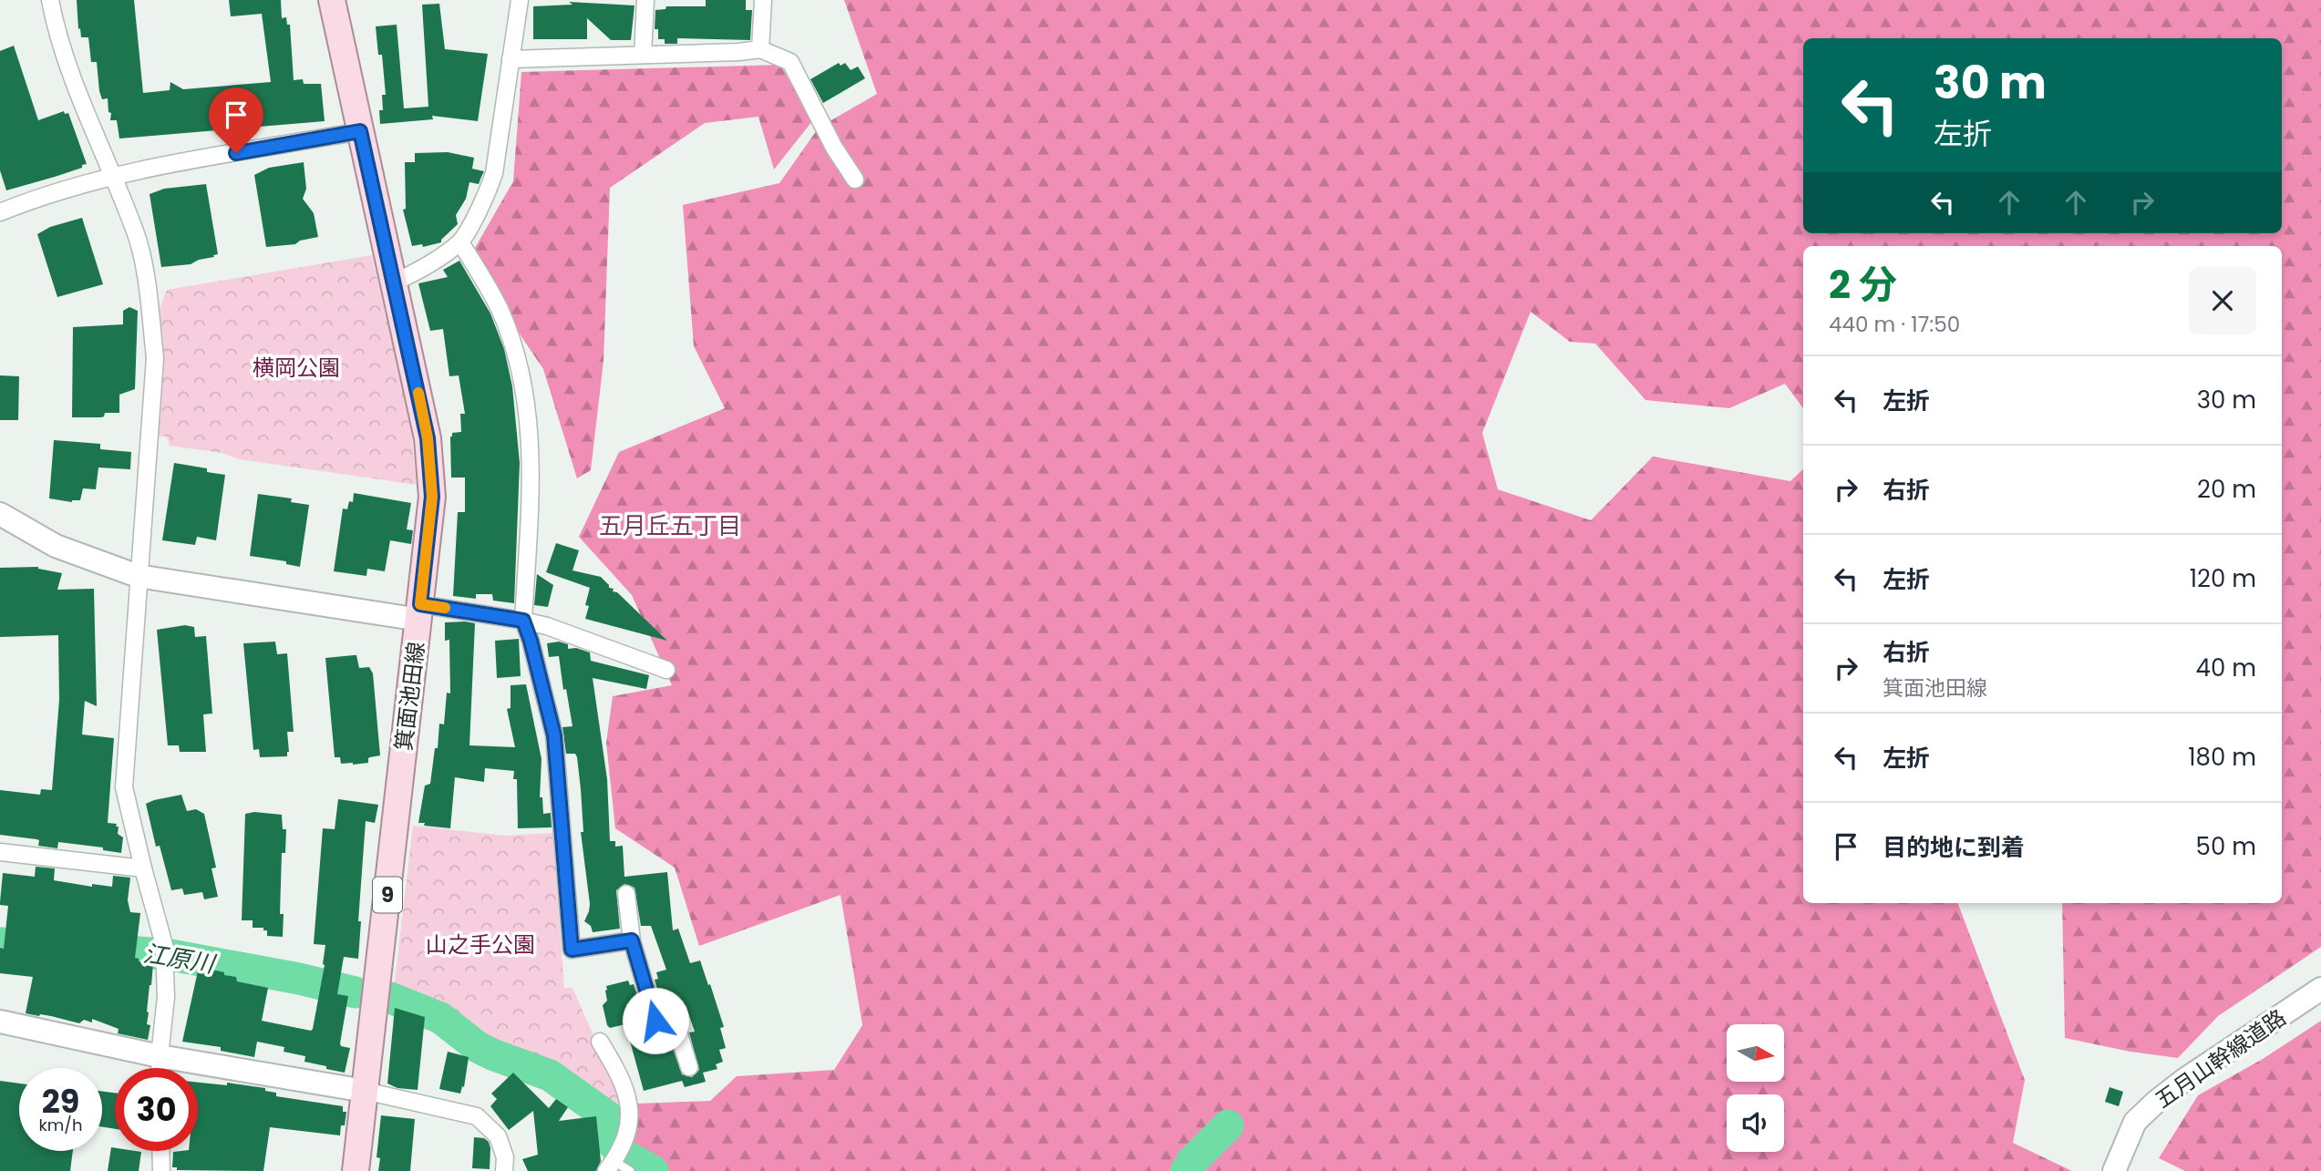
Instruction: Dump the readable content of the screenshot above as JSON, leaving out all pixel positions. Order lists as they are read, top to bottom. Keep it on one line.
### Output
{"streets":{"main road":["箕面池田線","9"],"street":["五月山幹線道路"]},"districts":["五月丘五丁目"],"water":["江原川"],"parks":["横岡公園","山之手公園"],"north":"right","page":{"turn":["30 m","左折"],"heading":["2 分","440 m · 17:50"],"list":[{"name":"左折","value":"30 m"},{"name":"右折","value":"20 m"},{"name":"左折","value":"120 m"},{"name":"右折","note":"箕面池田線","value":"40 m"},{"name":"左折","value":"180 m"},{"name":"目的地に到着","value":"50 m"}],"speed":"29 km/h","limit":"30"}}
